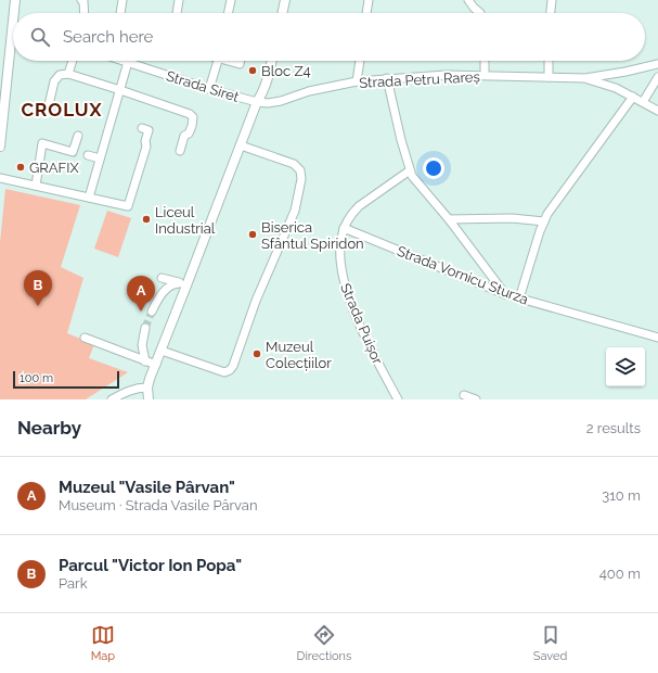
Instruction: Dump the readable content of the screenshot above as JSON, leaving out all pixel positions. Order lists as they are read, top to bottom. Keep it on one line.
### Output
{"streets":{"street":["Strada Petru Rareș","Strada Siret","Strada Vornicu Sturza","Strada Puișor"]},"crossings":[["Strada Petru Rareș","Strada Siret"],["Strada Vornicu Sturza","Strada Puișor"]],"districts":["CROLUX"],"places":["Bloc Z4","GRAFIX","Liceul Industrial","Biserica Sfântul Spiridon","Muzeul Colecțiilor"],"scale_bar":"100 m","page":{"search":"Search here","pins":["B","A"],"scale":"100 m","heading":["Nearby","2 results"],"list":[{"mark":"A","name":"Muzeul \"Vasile Pârvan\"","note":"Museum · Strada Vasile Pârvan","value":"310 m"},{"mark":"B","name":"Parcul \"Victor Ion Popa\"","note":"Park","value":"400 m"}],"nav":["Map","Directions","Saved"]}}
